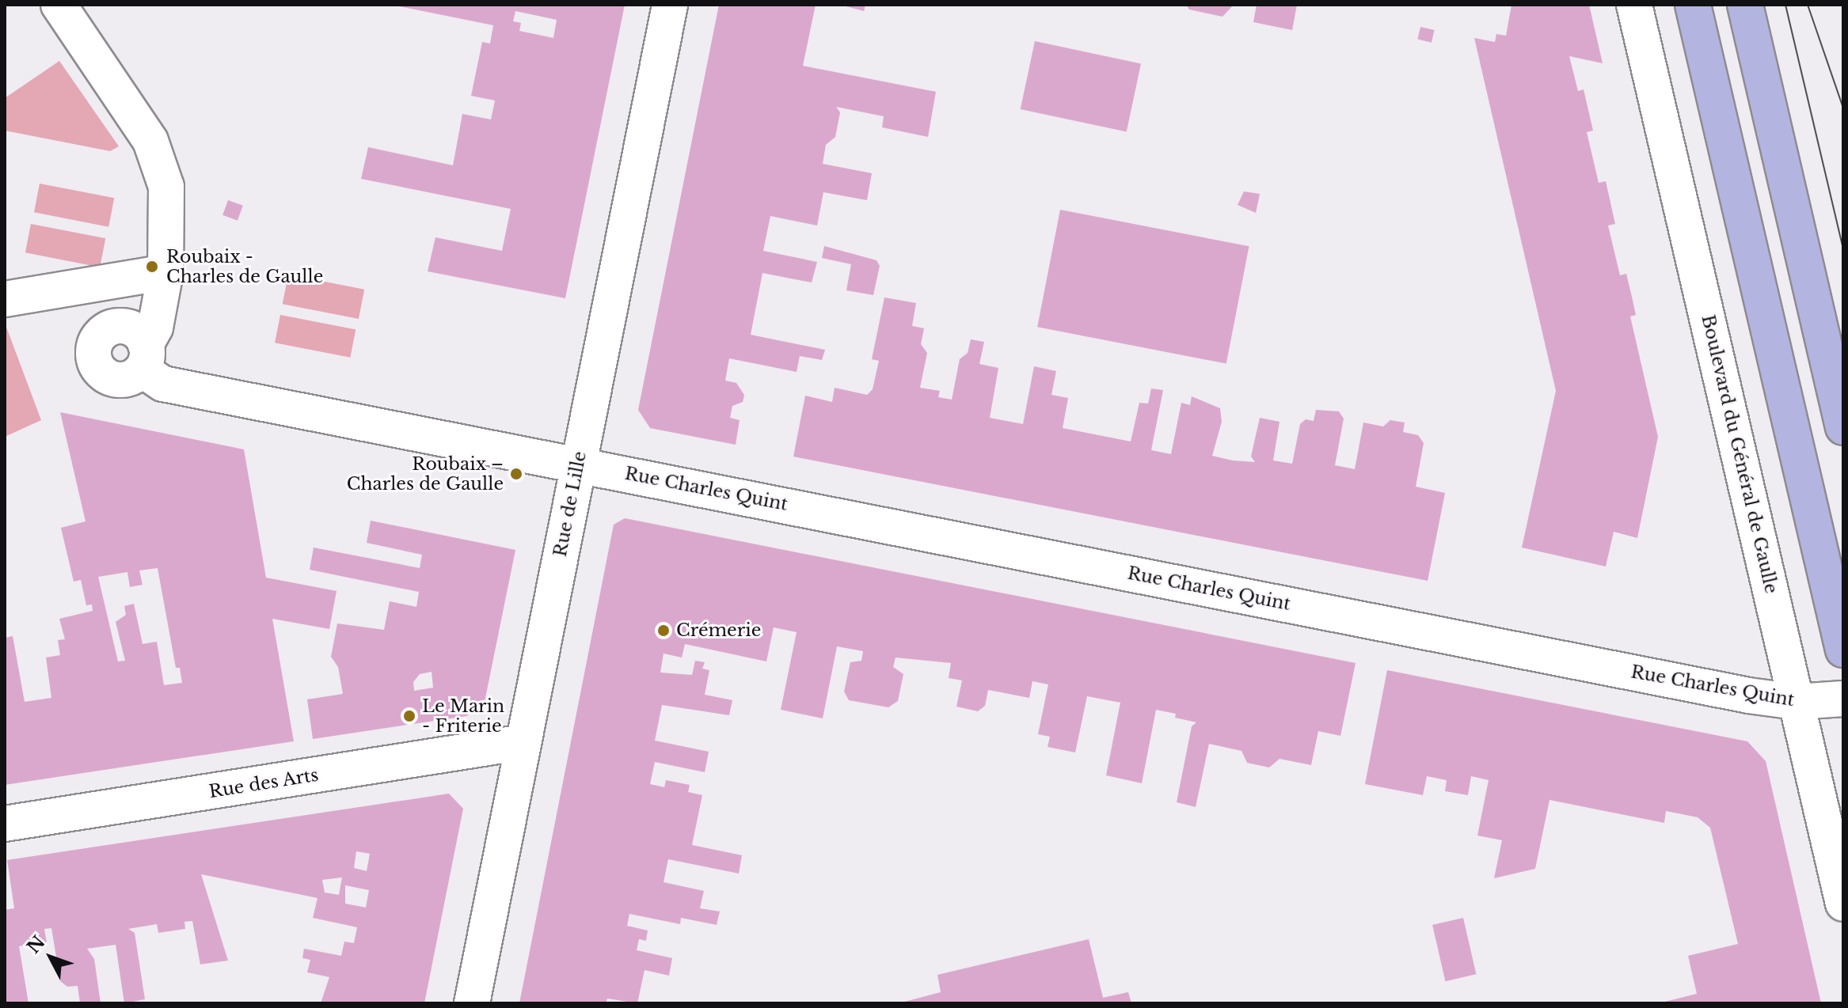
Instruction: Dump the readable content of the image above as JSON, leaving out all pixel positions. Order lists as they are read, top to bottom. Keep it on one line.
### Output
{"streets":{"street":["Boulevard du Général de Gaulle","Rue Charles Quint","Rue de Lille","Rue des Arts"]},"crossings":[["Boulevard du Général de Gaulle","Rue Charles Quint"],["Rue Charles Quint","Rue de Lille"],["Rue de Lille","Rue des Arts"]],"places":["Roubaix - Charles de Gaulle","Roubaix – Charles de Gaulle","Crémerie","Le Marin - Friterie"],"north":"top left"}
